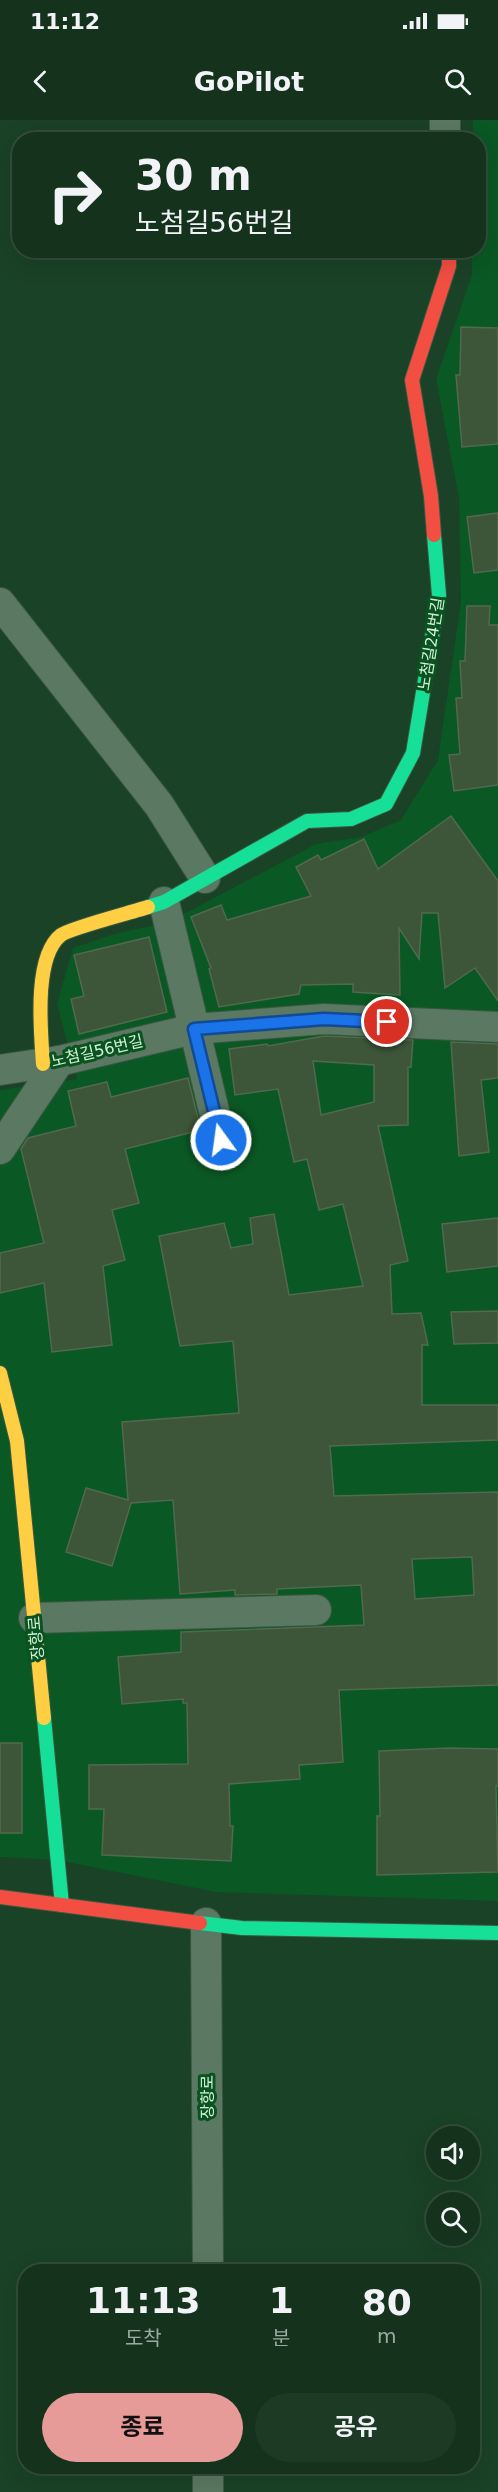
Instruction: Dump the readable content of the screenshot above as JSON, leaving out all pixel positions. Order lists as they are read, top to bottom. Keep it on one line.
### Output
{"streets":{"street":["노첨길24번길","노첨길56번길","장항로"]},"crossings":[["노첨길24번길","노첨길56번길"]],"page":{"status":"11:12","header":"GoPilot","turn":["30 m","노첨길56번길"],"eta":["11:13","도착","1","분","80","m"],"buttons":["종료","공유"]}}
